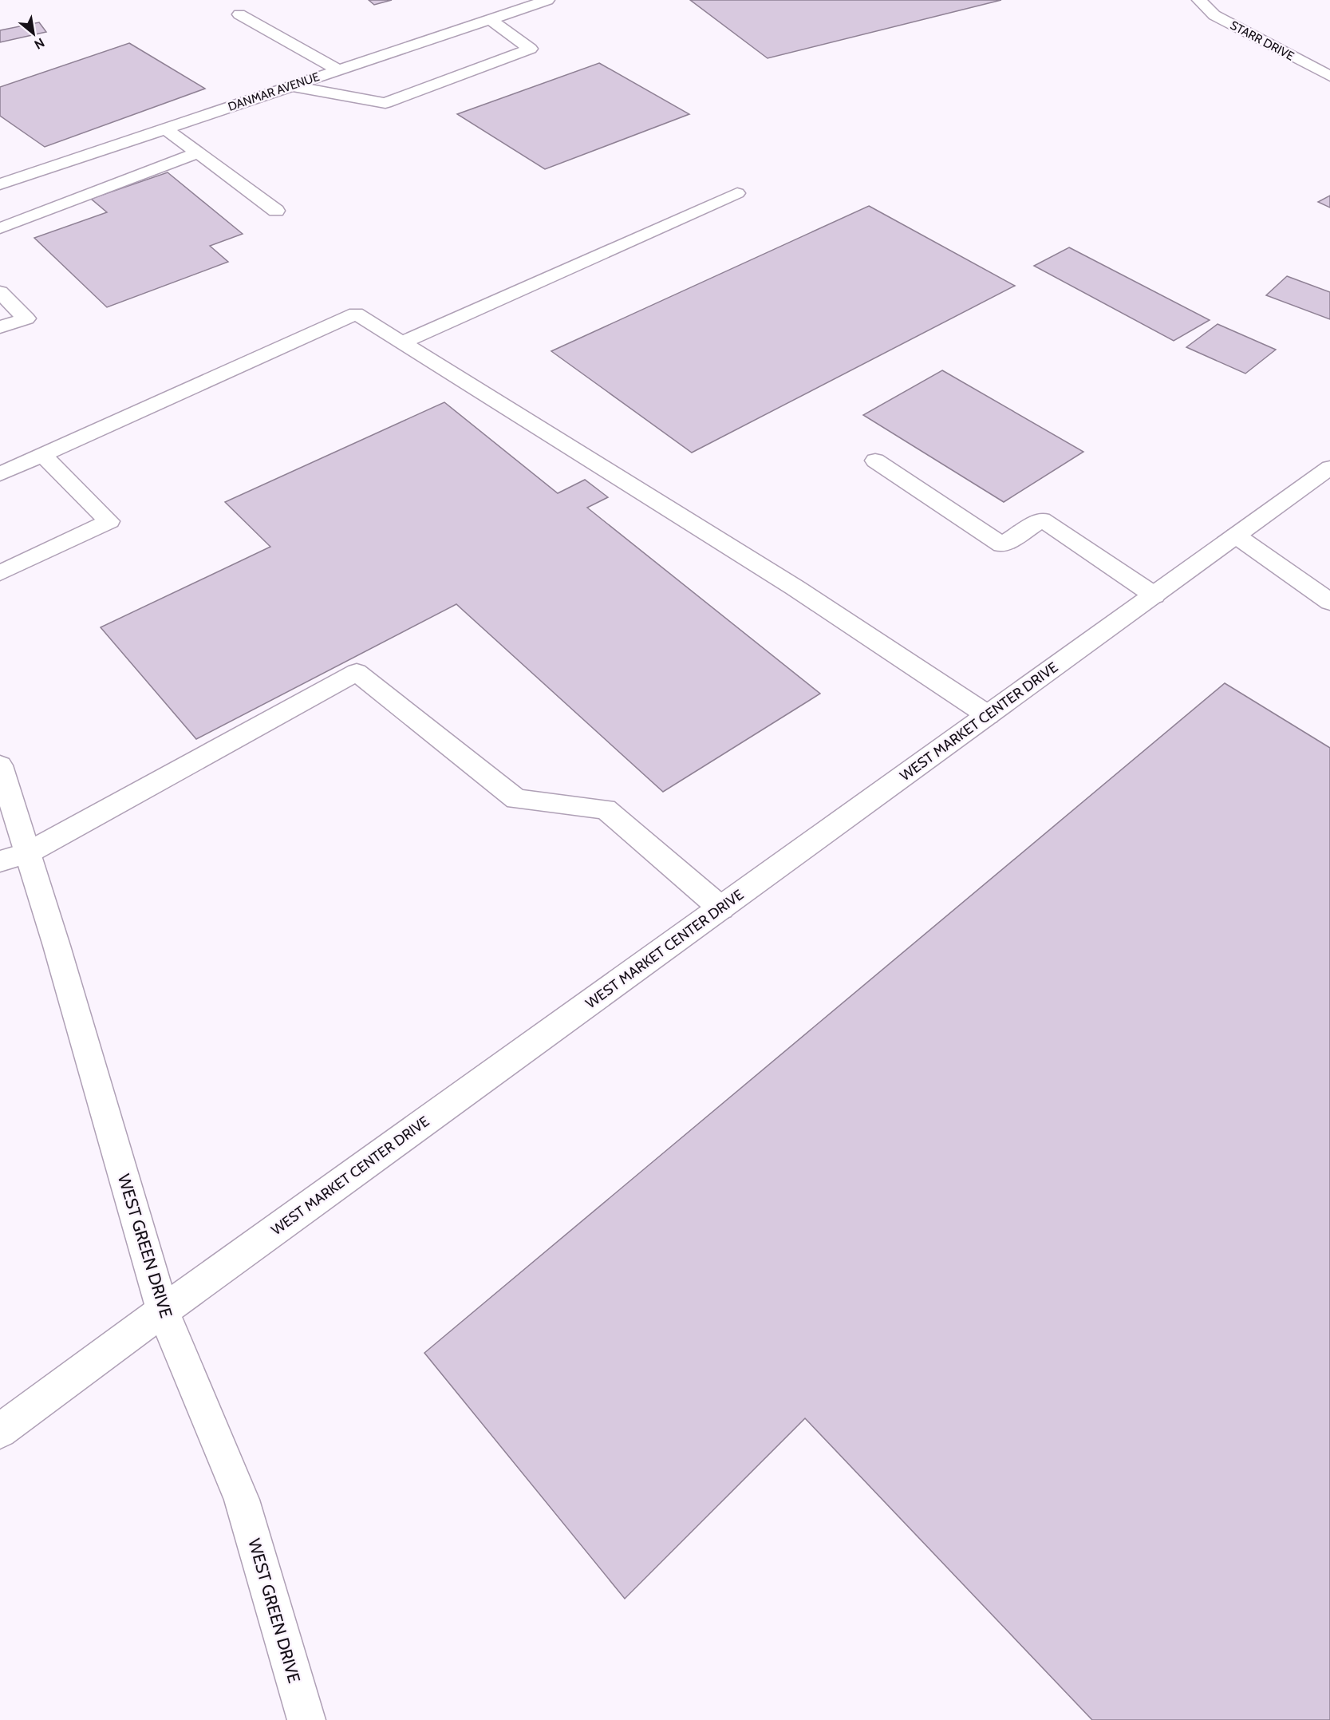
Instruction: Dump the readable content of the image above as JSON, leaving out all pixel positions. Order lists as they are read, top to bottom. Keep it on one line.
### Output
{"streets":{"main road":["STARR DRIVE","DANMAR AVENUE","WEST MARKET CENTER DRIVE","WEST GREEN DRIVE"]},"crossings":[["WEST MARKET CENTER DRIVE","WEST GREEN DRIVE"]],"north":"bottom right"}
